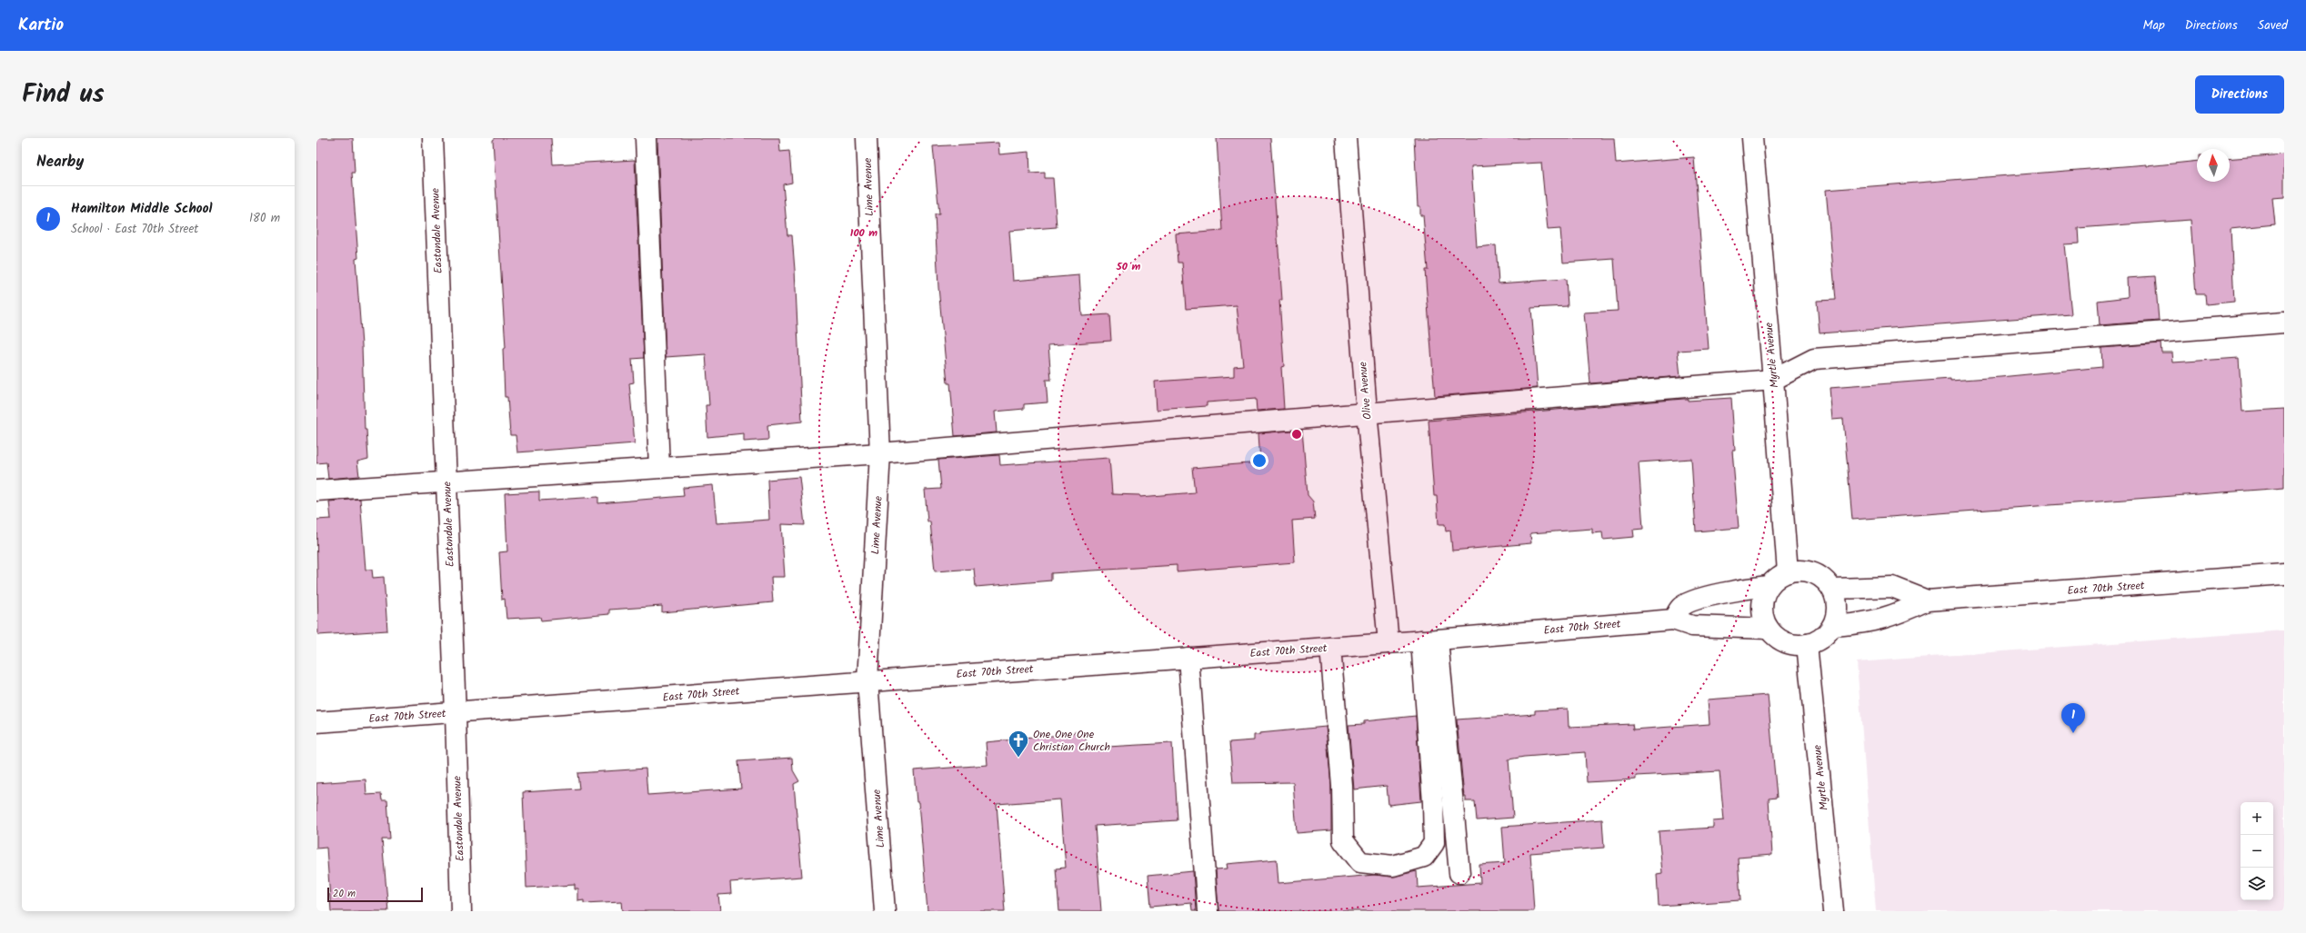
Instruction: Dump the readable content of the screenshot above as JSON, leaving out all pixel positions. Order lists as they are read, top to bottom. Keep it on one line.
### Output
{"streets":{"street":["Lime Avenue","Eastondale Avenue","Myrtle Avenue","Olive Avenue","East 70th Street"]},"crossings":[["Lime Avenue","East 70th Street"],["Eastondale Avenue","East 70th Street"],["Myrtle Avenue","East 70th Street"],["Olive Avenue","East 70th Street"]],"places":{"church":["One One One Christian Church"]},"scale_bar":"20 m","north":"top","page":{"header":"Kartio","nav":["Map","Directions","Saved"],"title":"Find us","buttons":"Directions","heading":"Nearby","list":[{"mark":"1","name":"Hamilton Middle School","note":"School · East 70th Street","value":"180 m"}],"pins":"1","map_buttons":["+","−"],"scale":"20 m"},"rings":["100 m","50 m"]}
